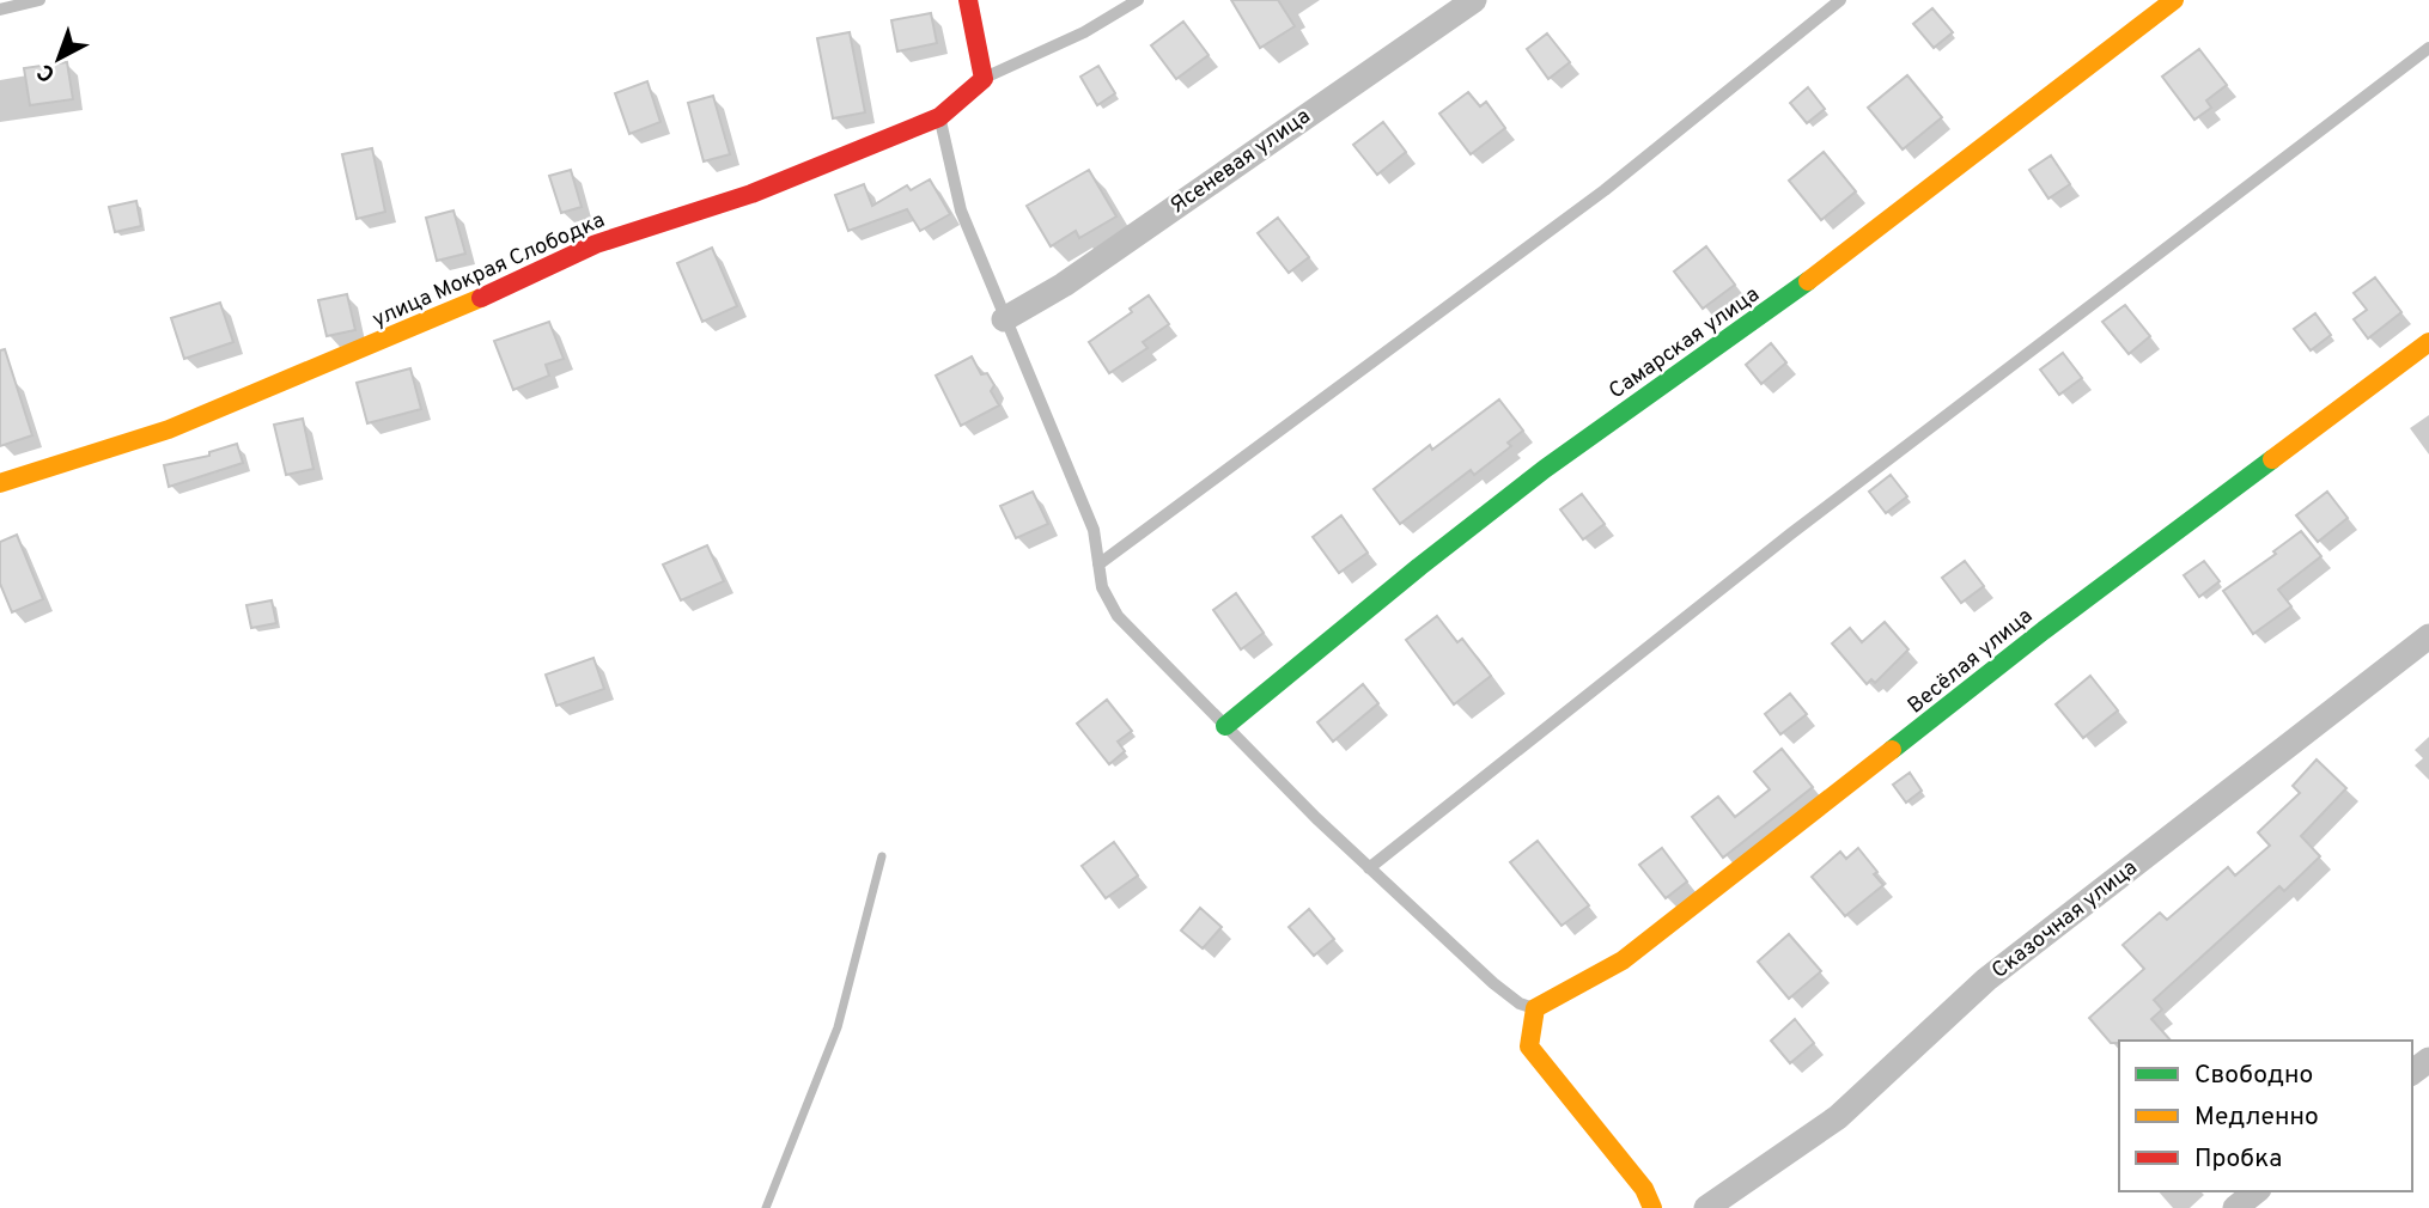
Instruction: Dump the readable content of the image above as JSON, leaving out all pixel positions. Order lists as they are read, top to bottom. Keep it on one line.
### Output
{"streets":{"street":["Ясеневая улица","улица Мокрая Слободка","Самарская улица","Весёлая улица","Сказочная улица"]},"legend":["Свободно","Медленно","Пробка"],"north":"bottom left"}
